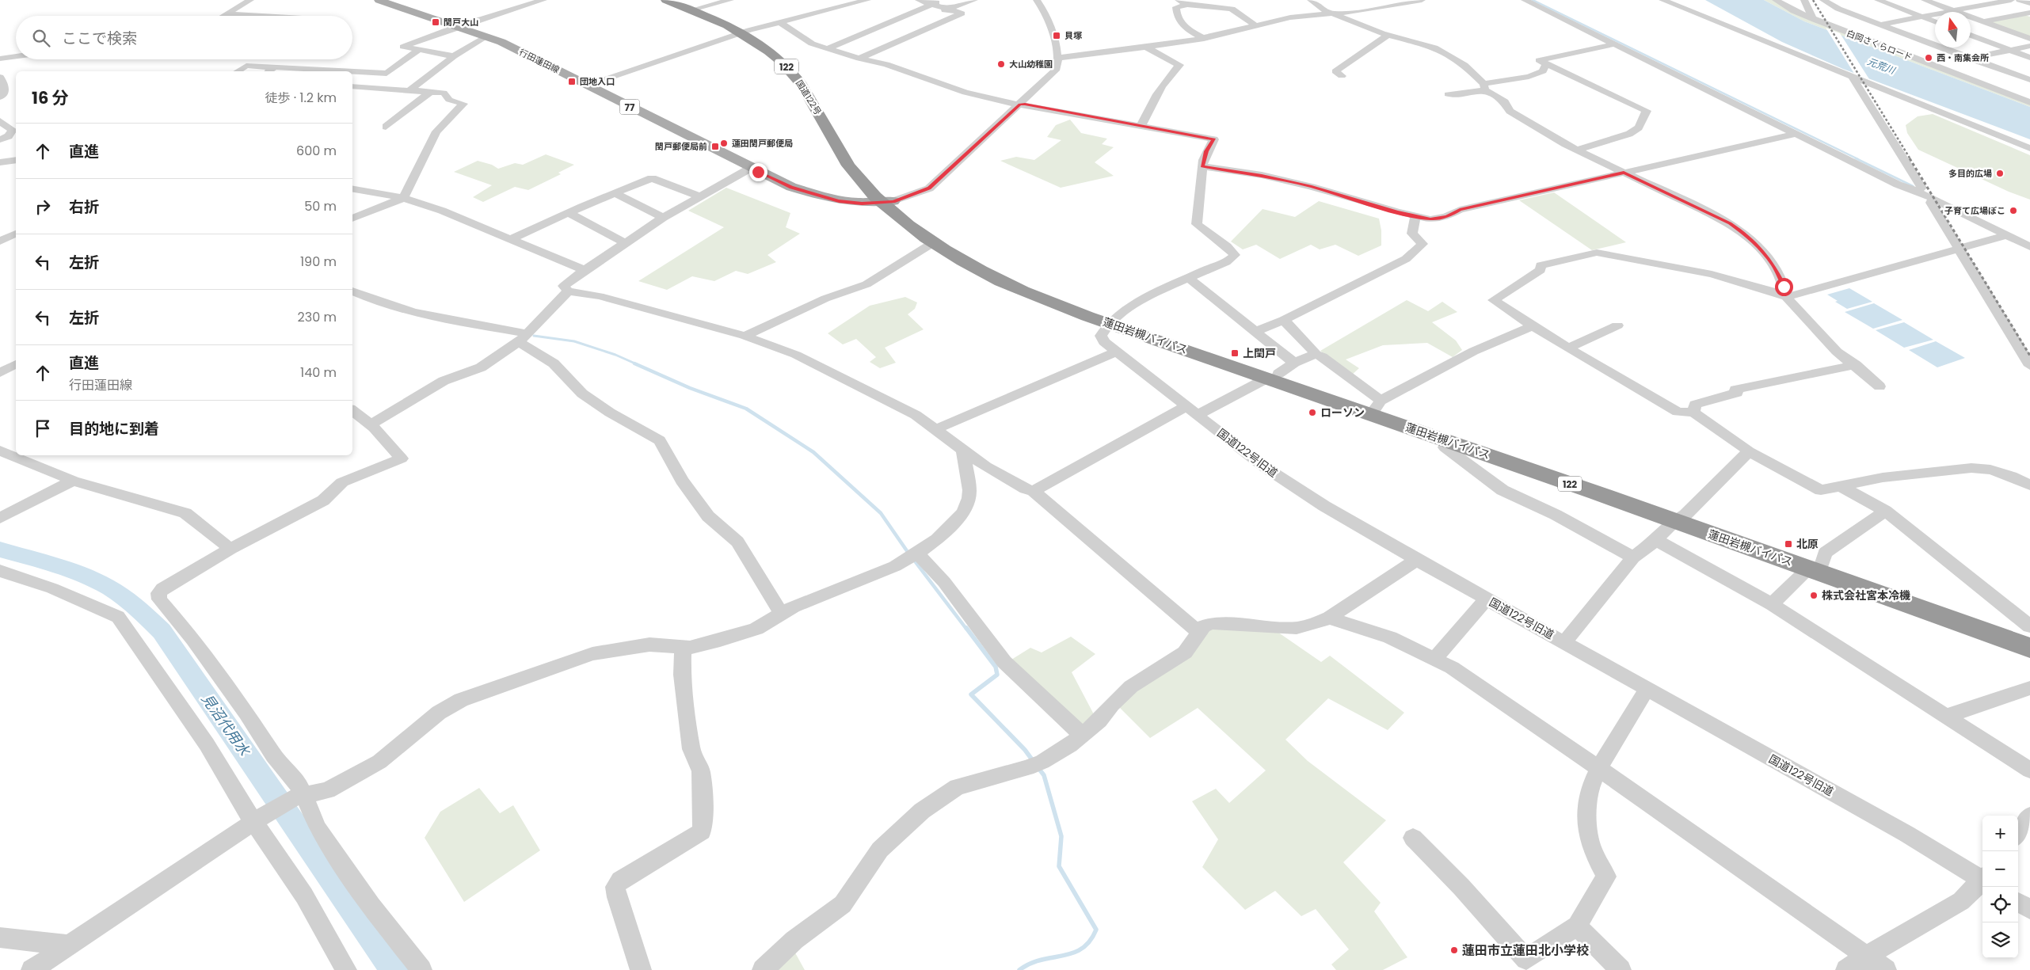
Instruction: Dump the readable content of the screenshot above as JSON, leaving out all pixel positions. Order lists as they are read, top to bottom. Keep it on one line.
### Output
{"streets":{"highway":["122","国道122号","蓮田岩槻バイパス"],"main road":["行田蓮田線","77"],"street":["白岡さくらロード","国道122号旧道"]},"crossings":[["行田蓮田線","国道122号"],["行田蓮田線","蓮田岩槻バイパス"],["国道122号","蓮田岩槻バイパス"],["蓮田岩槻バイパス","国道122号旧道"]],"water":["元荒川","見沼代用水"],"places":{"transit":["閏戸大山","貝塚","団地入口","閏戸郵便局前","上閏戸","北原"],"other":["西・南集会所","大山幼稚園","蓮田閏戸郵便局","多目的広場","子育て広場ぽこ","ローソン","株式会社宮本冷機","蓮田市立蓮田北小学校"]},"north":"top","page":{"search":"ここで検索","heading":["16 分","徒歩 · 1.2 km"],"list":[["直進","600 m"],["右折","50 m"],["左折","190 m"],["左折","230 m"],["直進","行田蓮田線","140 m"],"目的地に到着"],"map_buttons":["+","−"]}}
